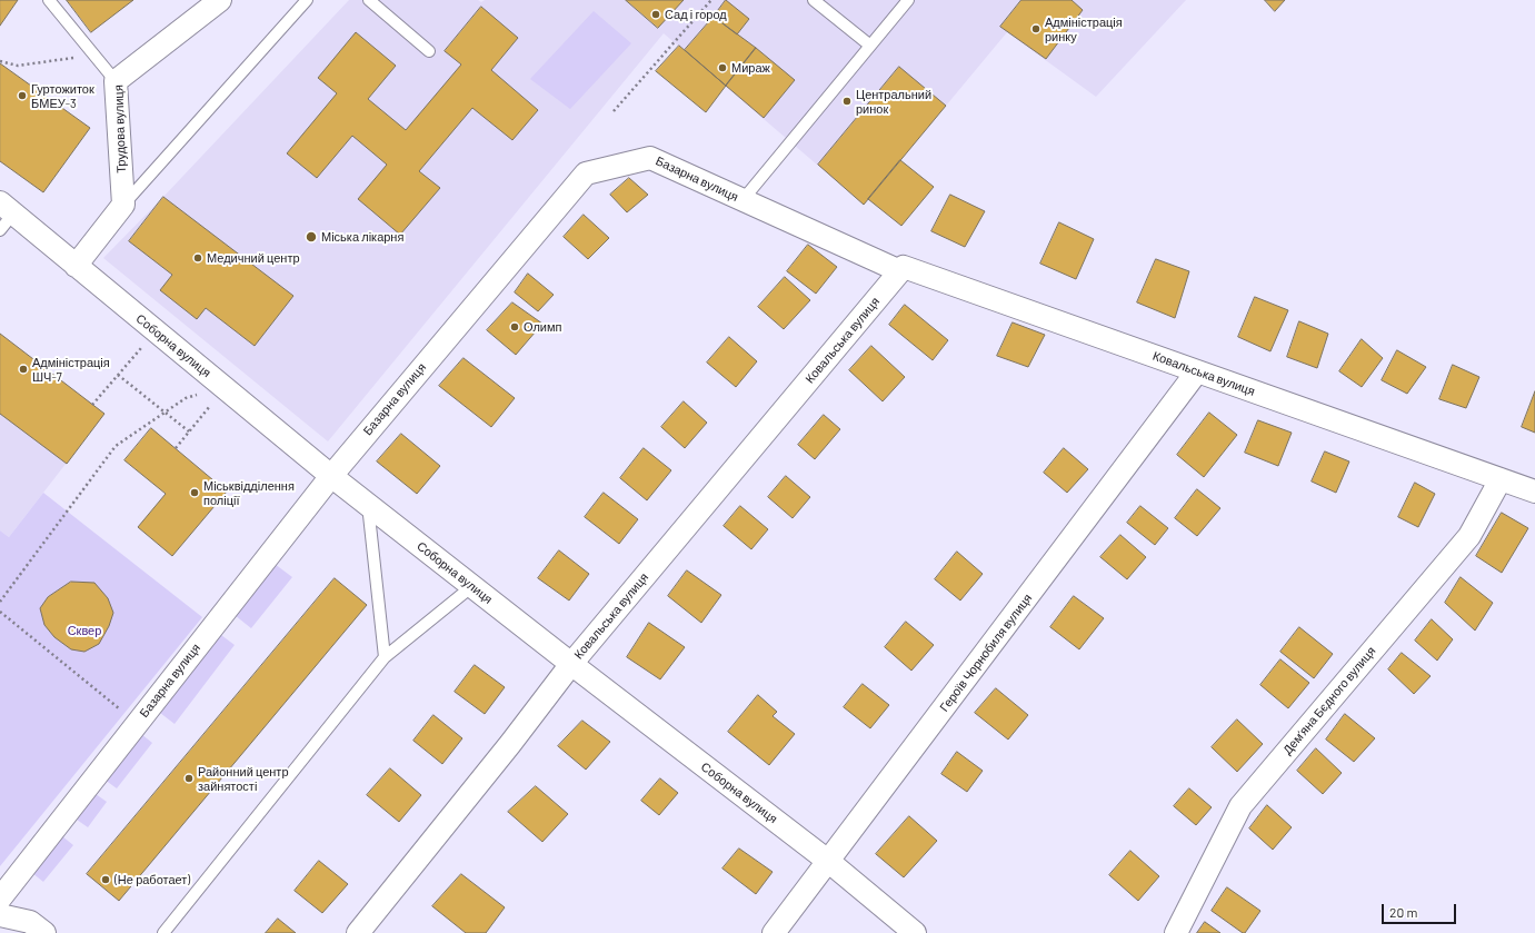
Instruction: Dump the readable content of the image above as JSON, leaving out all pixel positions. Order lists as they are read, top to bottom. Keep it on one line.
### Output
{"streets":{"street":["Трудова вулиця","Базарна вулиця","Ковальська вулиця","Соборна вулиця","Героїв Чорнобиля вулиця","Дем’яна Бєдного вулиця"]},"crossings":[["Базарна вулиця","Ковальська вулиця"],["Базарна вулиця","Соборна вулиця"],["Ковальська вулиця","Соборна вулиця"],["Ковальська вулиця","Героїв Чорнобиля вулиця"],["Ковальська вулиця","Дем’яна Бєдного вулиця"],["Соборна вулиця","Героїв Чорнобиля вулиця"]],"parks":["Сквер"],"places":["Сад і город","Адміністрація ринку","Мираж","Гуртожиток БМЕУ-3","Центральний ринок","Міська лікарня","Медичний центр","Олимп","Адміністрація ШЧ-7","Міськвідділення поліції","Районний центр зайнятості","(Не работает)"],"scale_bar":"20 m"}
